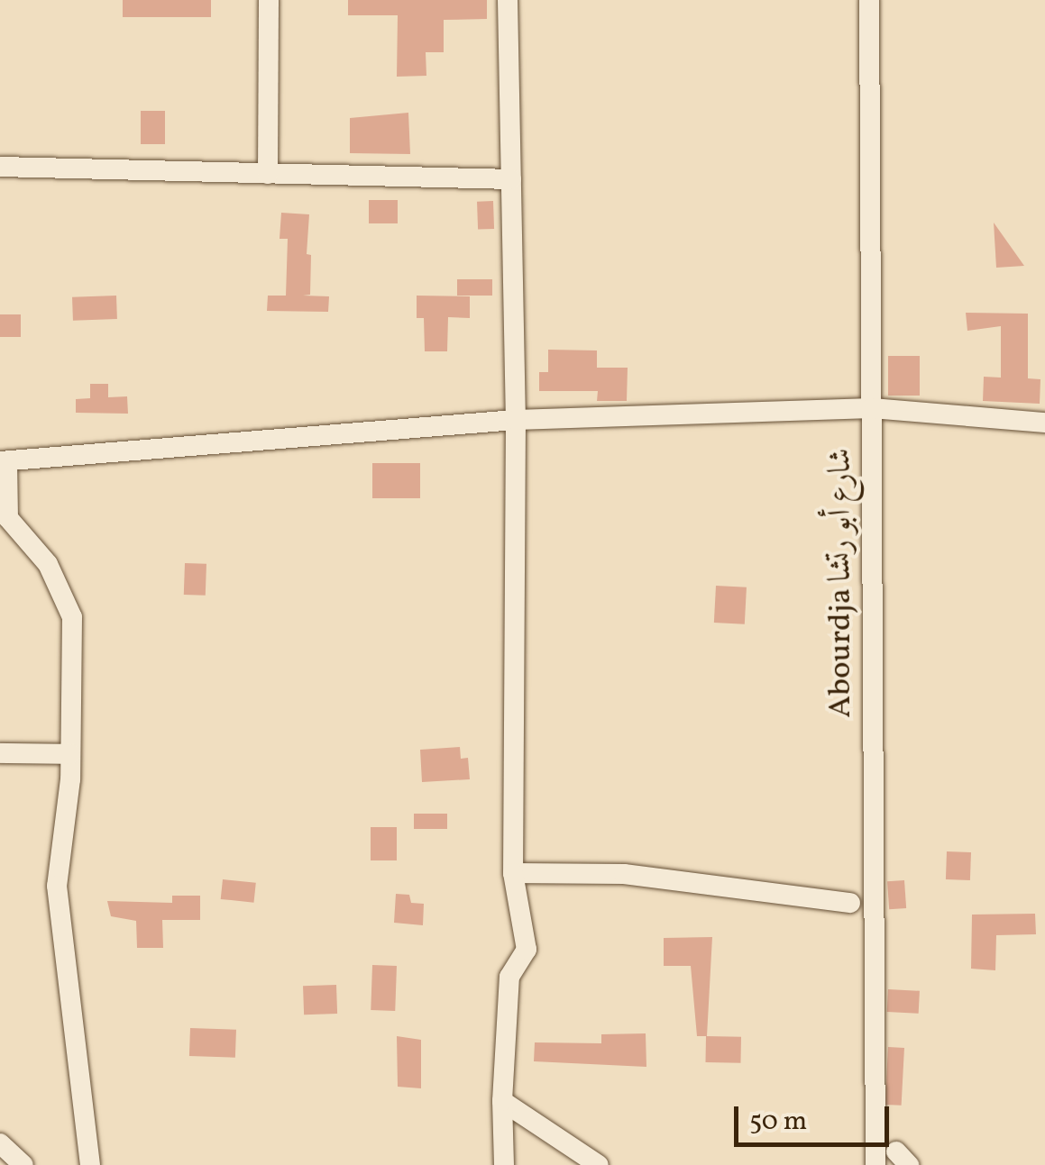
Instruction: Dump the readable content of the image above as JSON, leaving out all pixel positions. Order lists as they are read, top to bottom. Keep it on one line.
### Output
{"streets":{"street":["Abourdja شارع أبو رتشا"]},"scale_bar":"50 m"}
